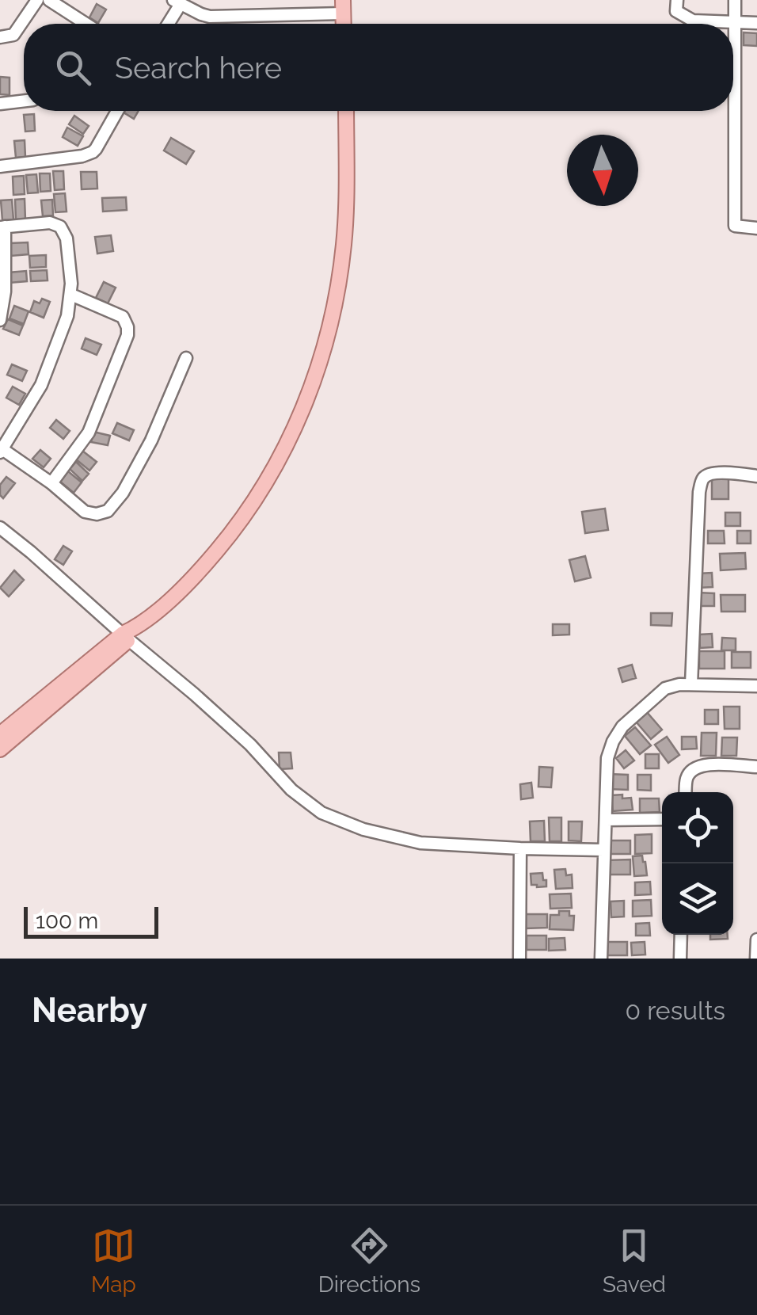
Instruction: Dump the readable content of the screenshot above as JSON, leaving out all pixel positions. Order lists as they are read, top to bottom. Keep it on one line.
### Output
{"scale_bar":"100 m","north":"bottom","page":{"search":"Search here","scale":"100 m","heading":["Nearby","0 results"],"nav":["Map","Directions","Saved"]}}
